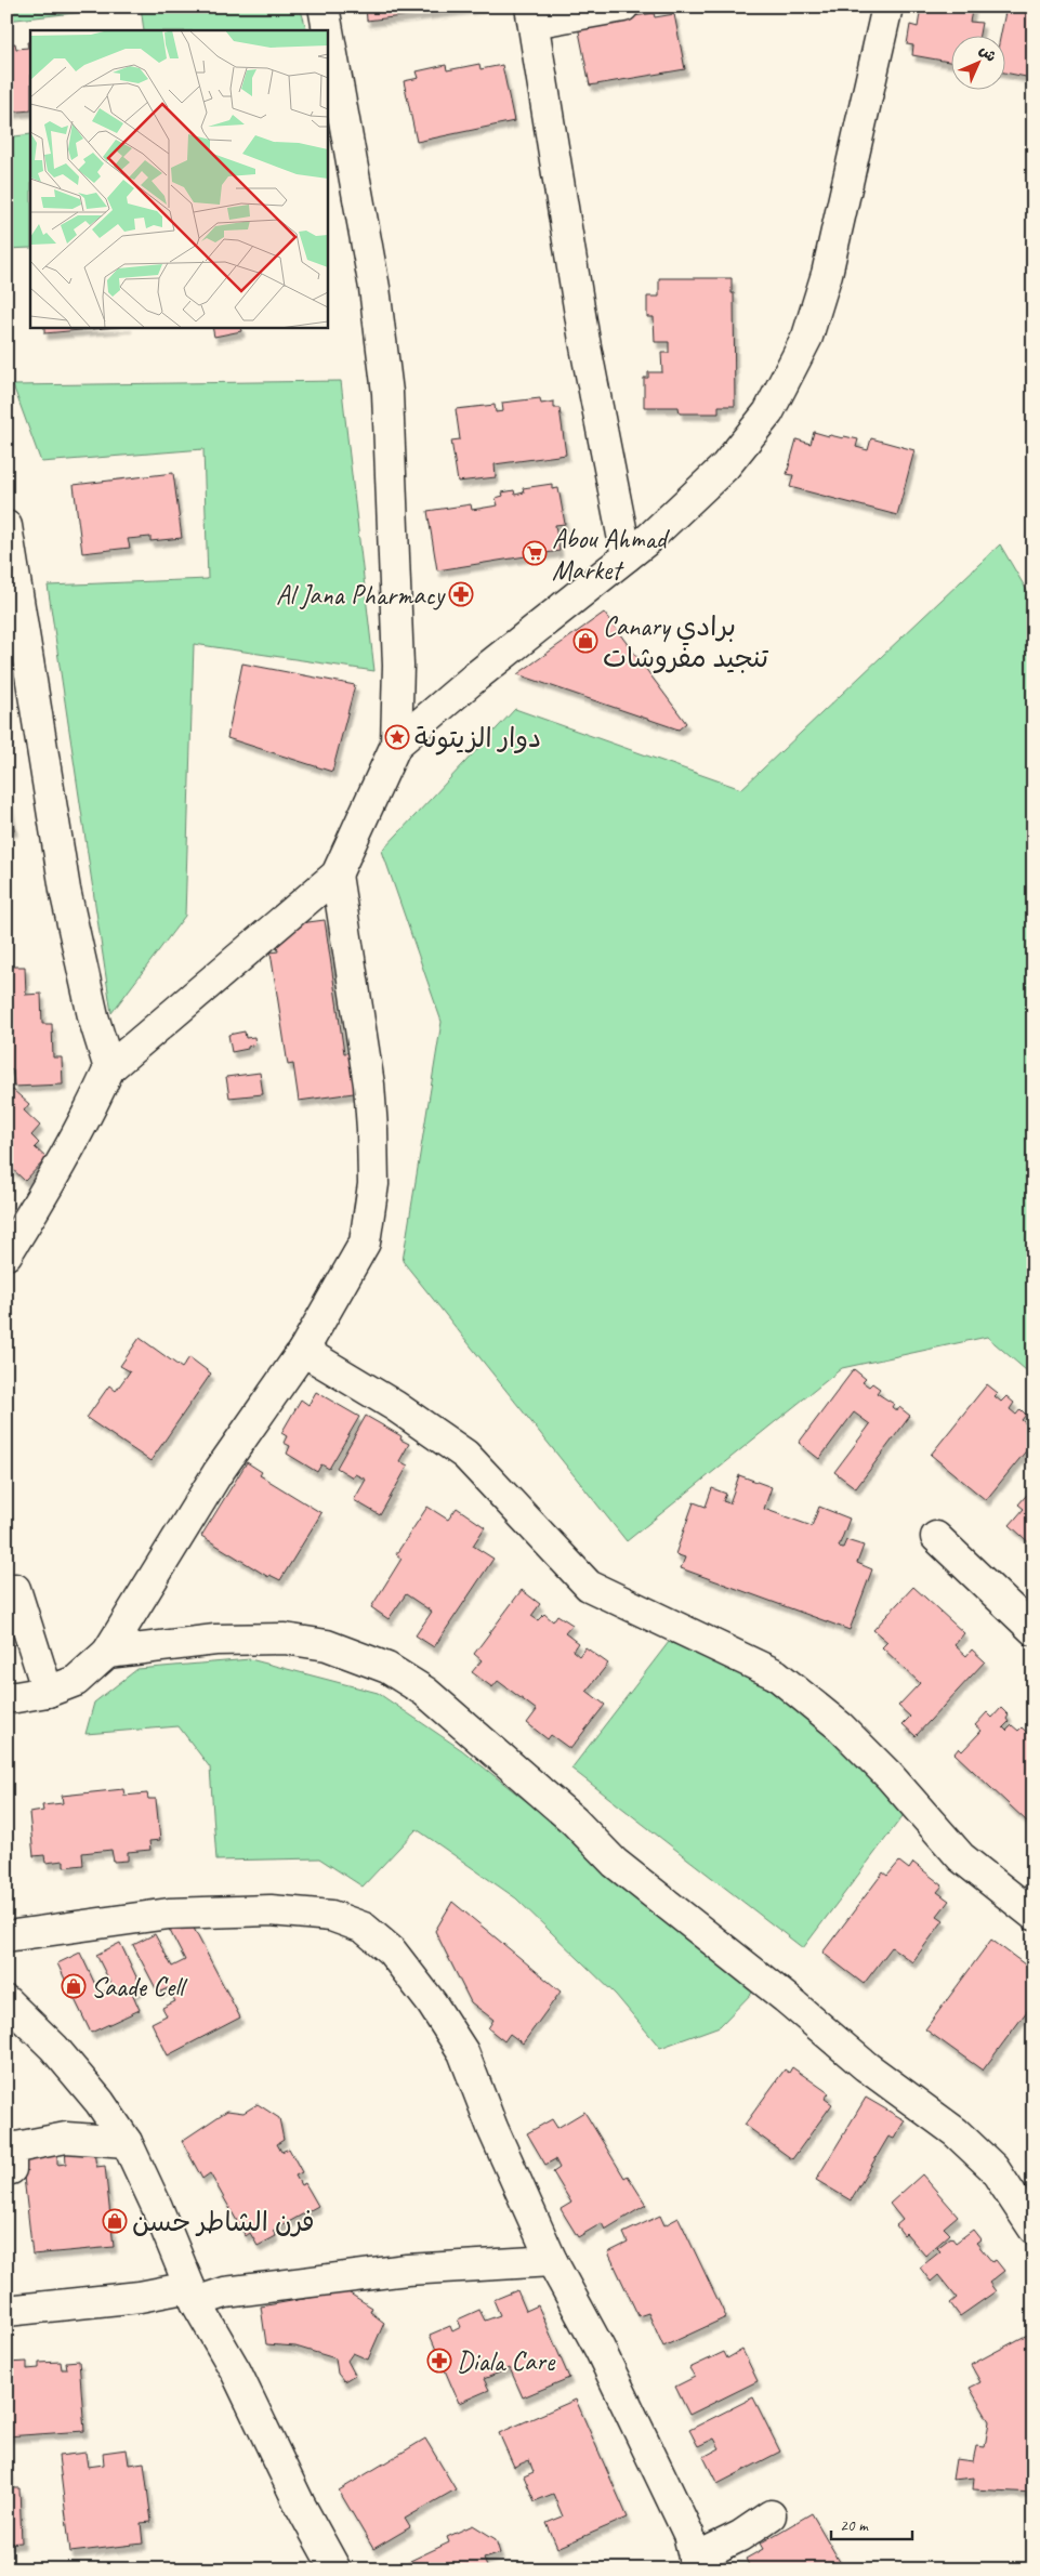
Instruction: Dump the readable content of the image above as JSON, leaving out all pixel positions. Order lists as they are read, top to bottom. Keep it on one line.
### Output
{"places":{"supermarket":["Abou Ahmad Market"],"pharmacy":["Al Jana Pharmacy","Diala Care"],"shop":["Canary برادي تنجيد مفروشات","Saade Cell","فرن الشاطر حسن"],"place":["دوار الزيتونة"]},"scale_bar":"20 m","north":"top right"}
